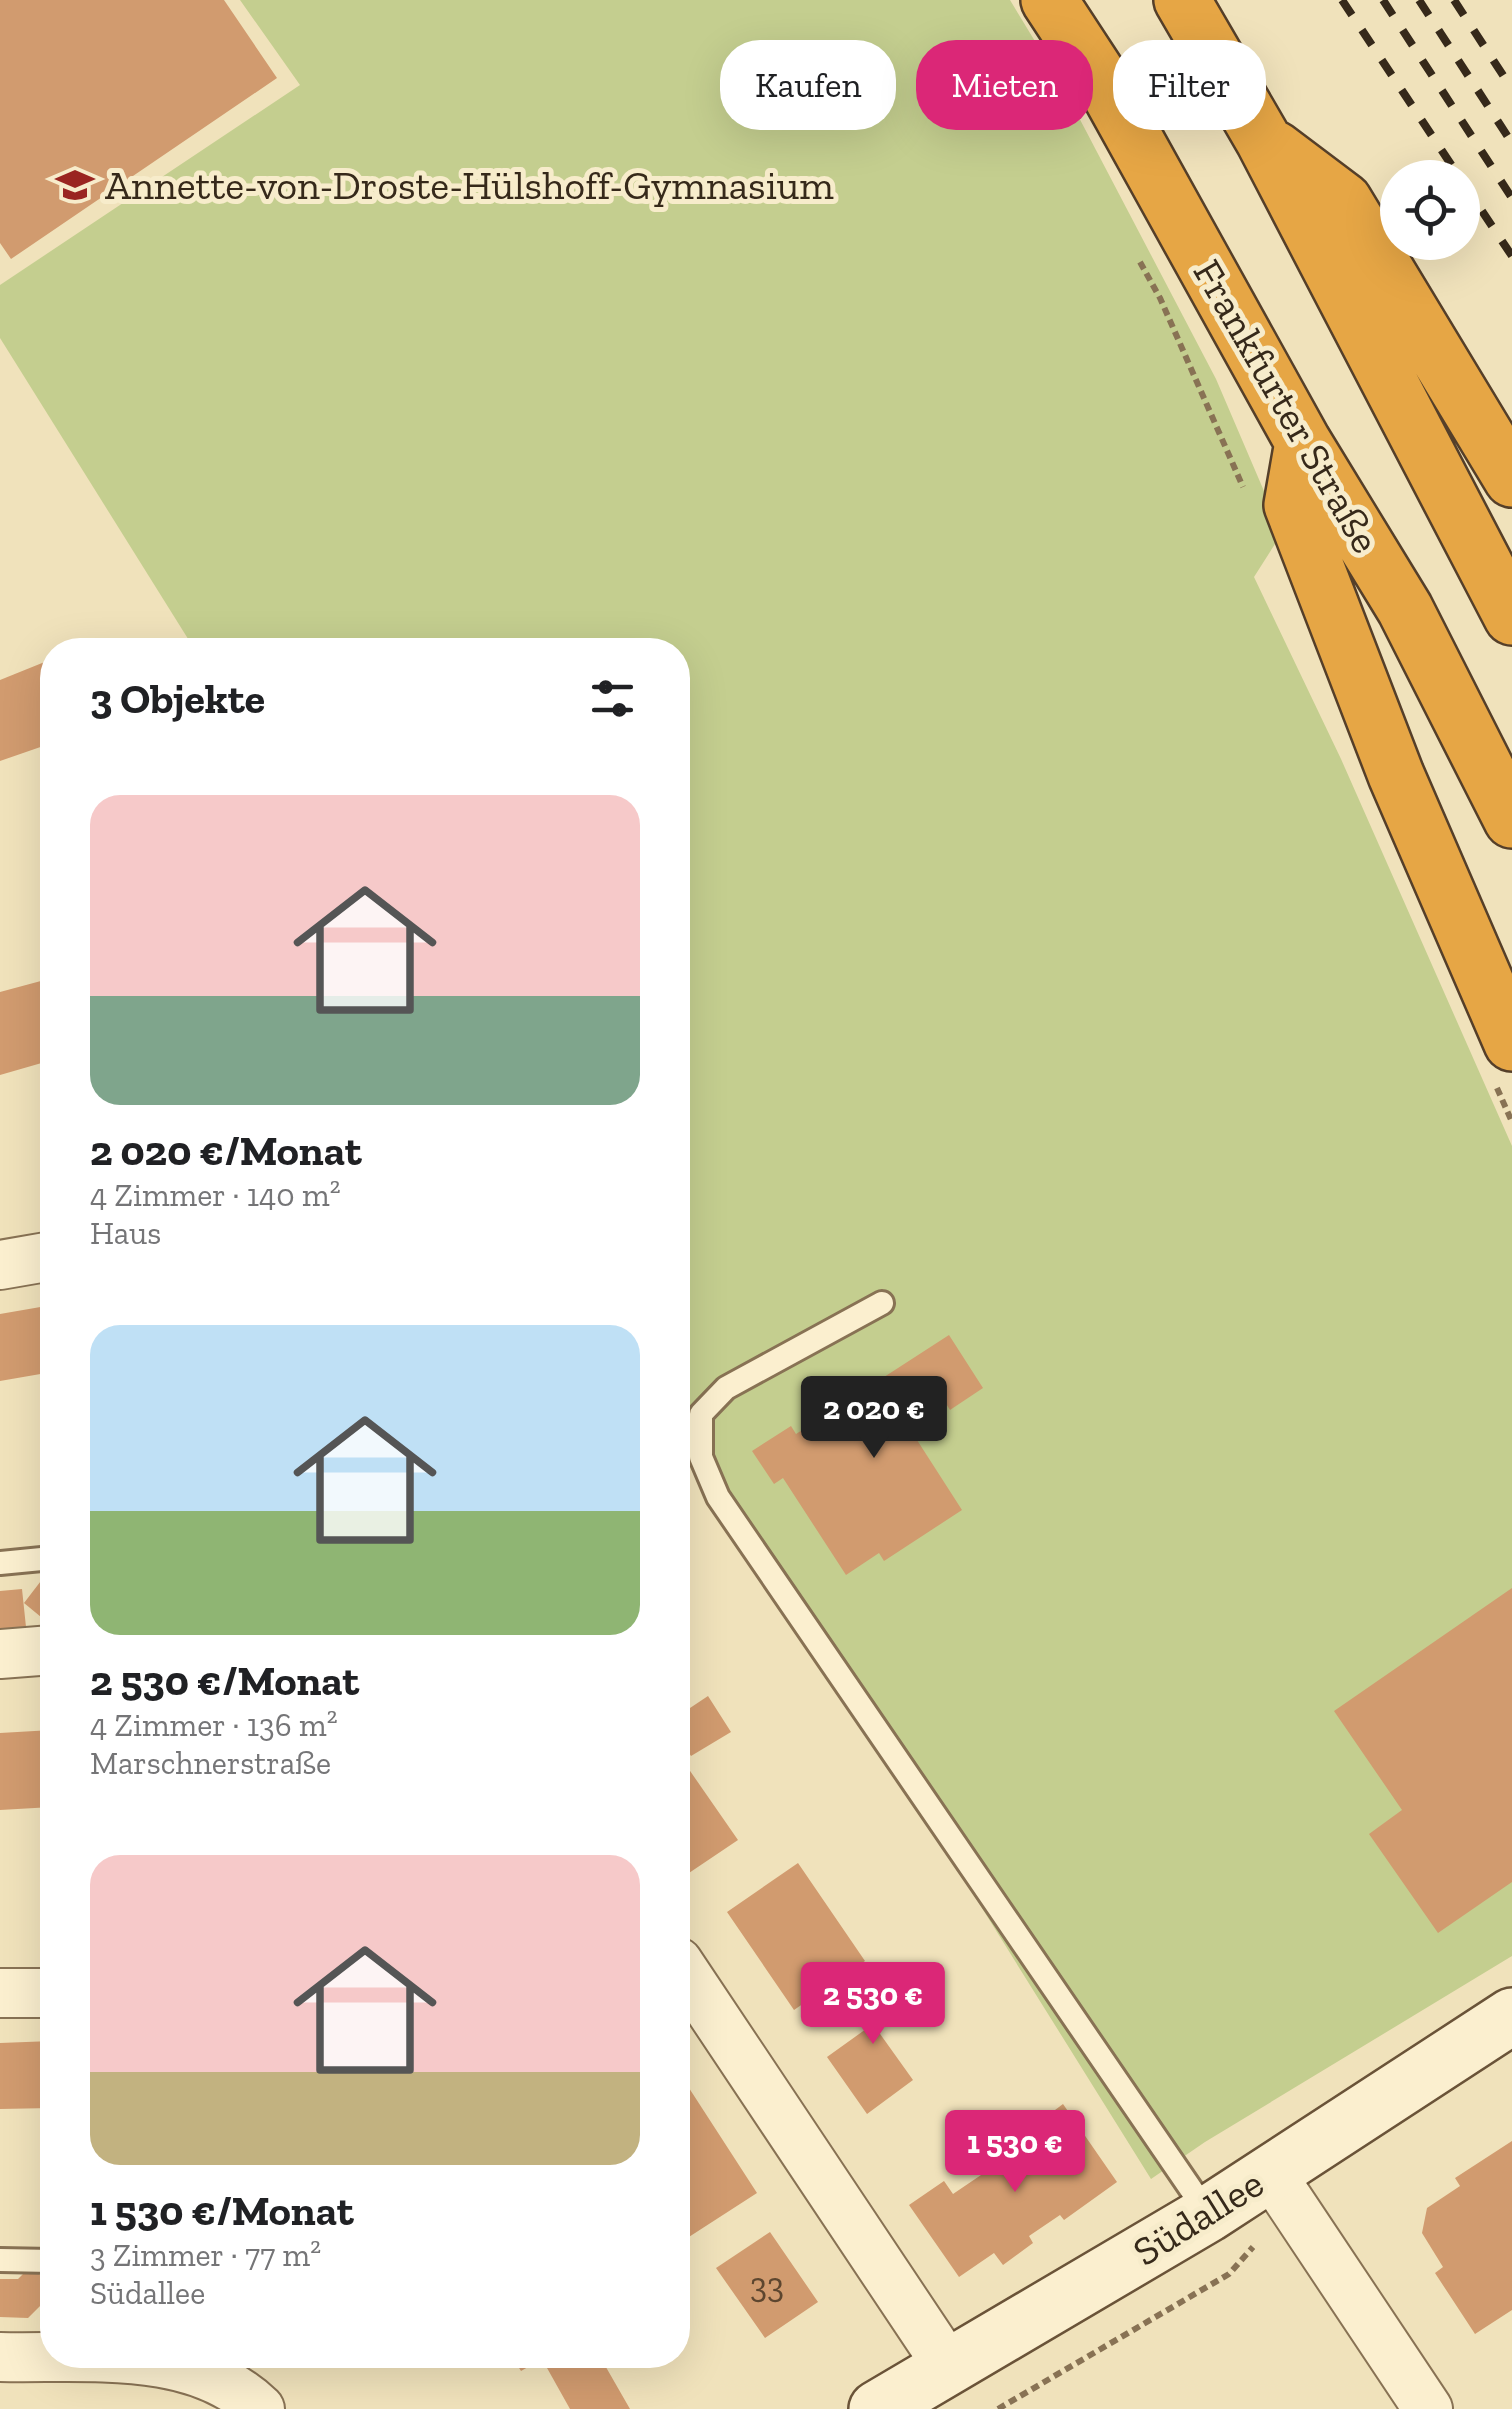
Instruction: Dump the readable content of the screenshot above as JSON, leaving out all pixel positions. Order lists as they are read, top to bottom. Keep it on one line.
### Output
{"streets":{"highway":["Frankfurter Straße"],"street":["Südallee"]},"places":{"school or university":["Annette-von-Droste-Hülshoff-Gymnasium"]},"house_numbers":["33"],"page":{"chip":["Kaufen","Mieten","Filter"],"heading":"3 Objekte","list":[{"name":"2 020 €/Monat","note":"4 Zimmer · 140 m² · Haus"},{"name":"2 530 €/Monat","note":"4 Zimmer · 136 m² · Marschnerstraße"},{"name":"1 530 €/Monat","note":"3 Zimmer · 77 m² · Südallee"}],"price":["2 020 €","2 530 €","1 530 €"]}}
